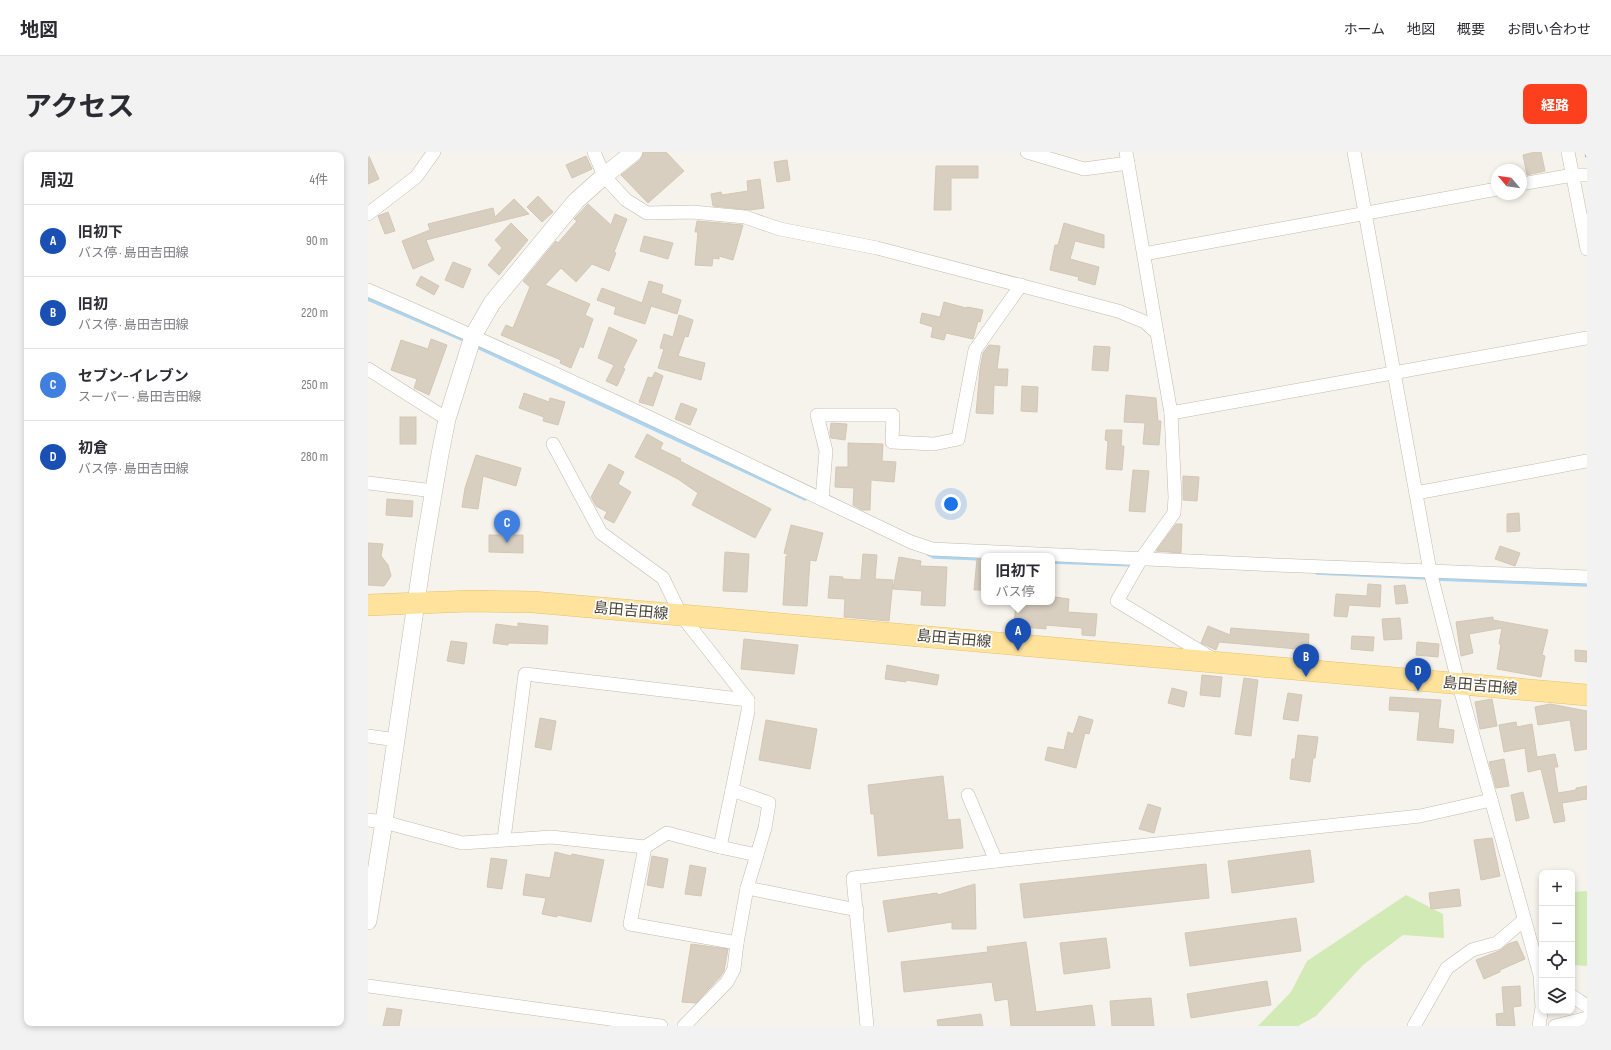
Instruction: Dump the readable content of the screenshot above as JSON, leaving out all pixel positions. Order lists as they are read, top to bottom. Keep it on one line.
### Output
{"streets":{"main road":["島田吉田線"]},"north":"top left","page":{"header":"地図","nav":["ホーム","地図","概要","お問い合わせ"],"title":"アクセス","buttons":"経路","heading":["周辺","4件"],"list":[{"mark":"A","name":"旧初下","note":"バス停 · 島田吉田線","value":"90 m"},{"mark":"B","name":"旧初","note":"バス停 · 島田吉田線","value":"220 m"},{"mark":"C","name":"セブン-イレブン","note":"スーパー · 島田吉田線","value":"250 m"},{"mark":"D","name":"初倉","note":"バス停 · 島田吉田線","value":"280 m"}],"pins":["C","A","B","D"],"popup":["旧初下","バス停"],"map_buttons":["+","−"]}}
